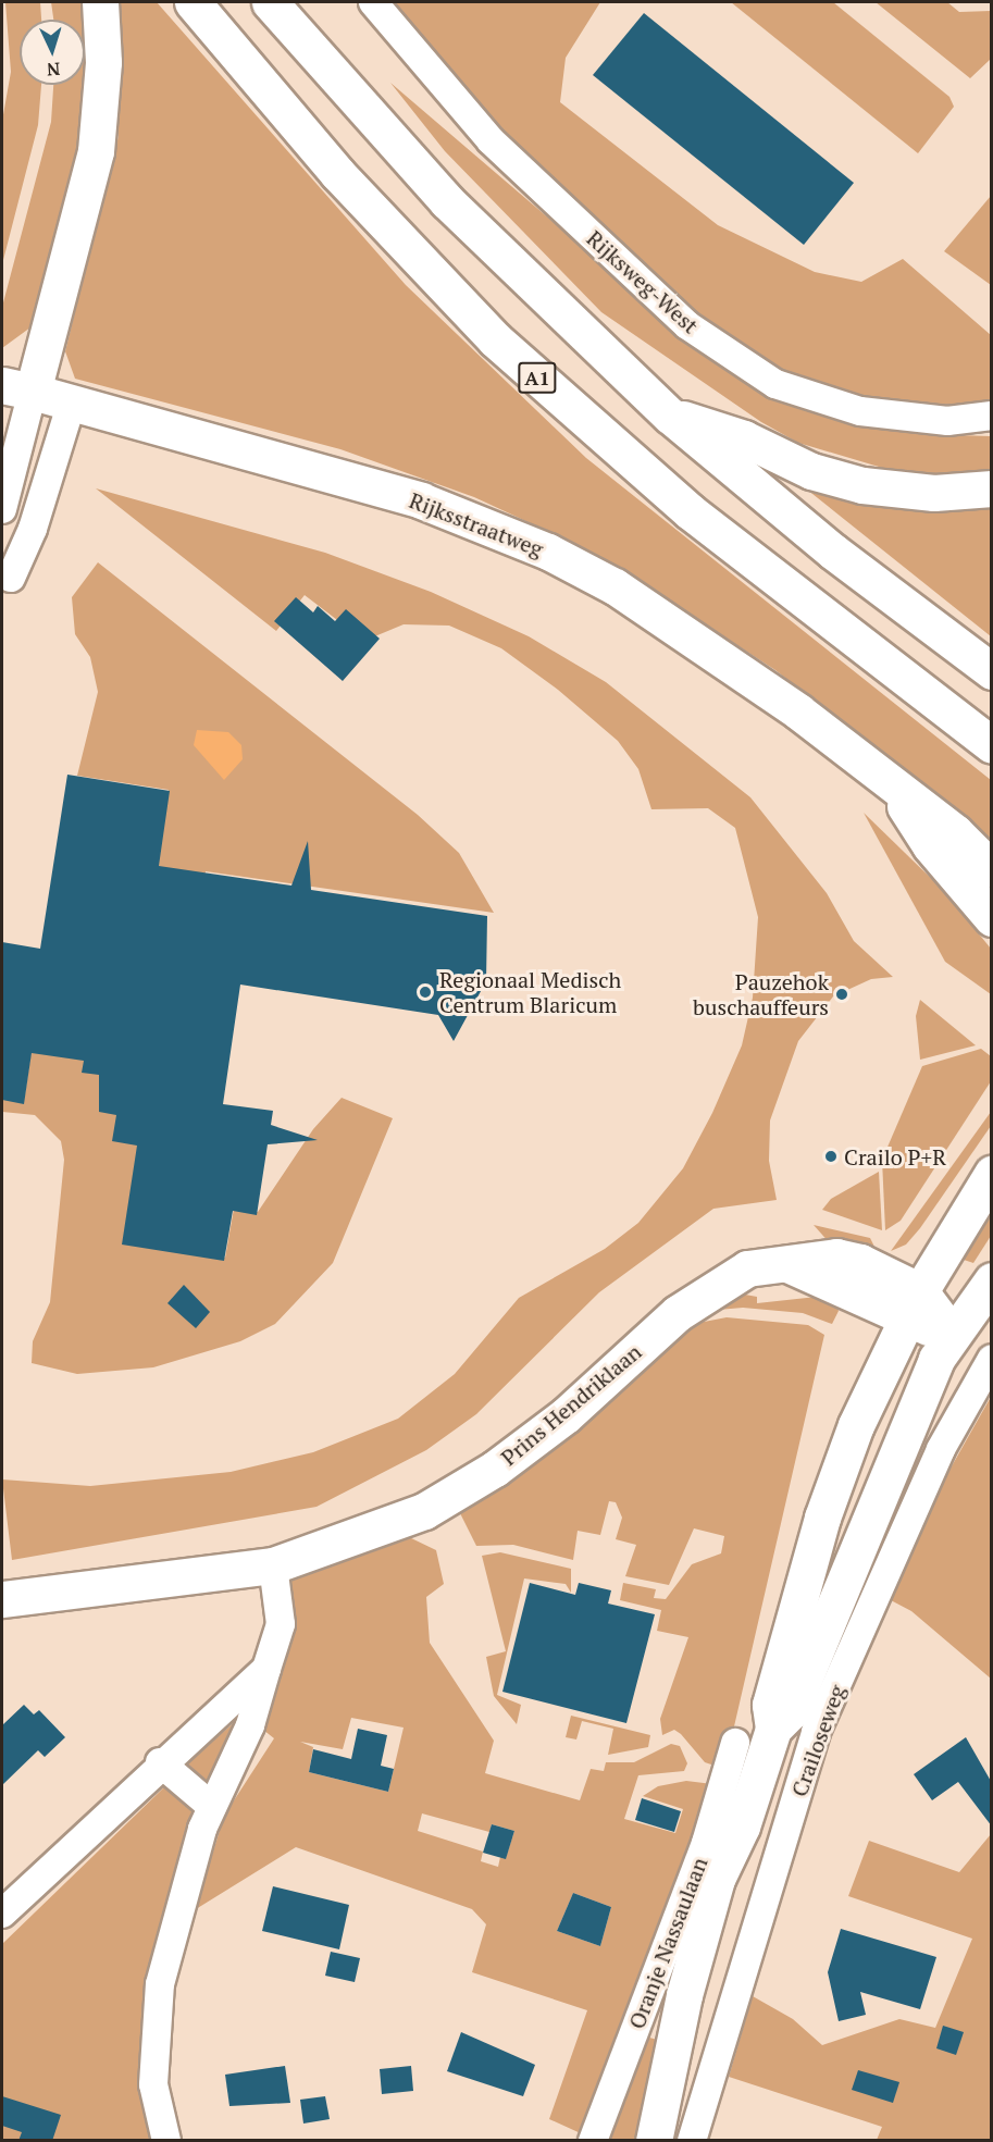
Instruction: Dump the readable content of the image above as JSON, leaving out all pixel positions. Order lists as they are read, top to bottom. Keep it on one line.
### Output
{"streets":{"main road":["A1","Rijksstraatweg","Prins Hendriklaan","Crailoseweg"],"street":["Rijksweg-West","Oranje Nassaulaan"]},"crossings":[["Prins Hendriklaan","Crailoseweg"]],"places":["Regionaal Medisch Centrum Blaricum","Pauzehok buschauffeurs","Crailo P+R"],"north":"bottom"}
